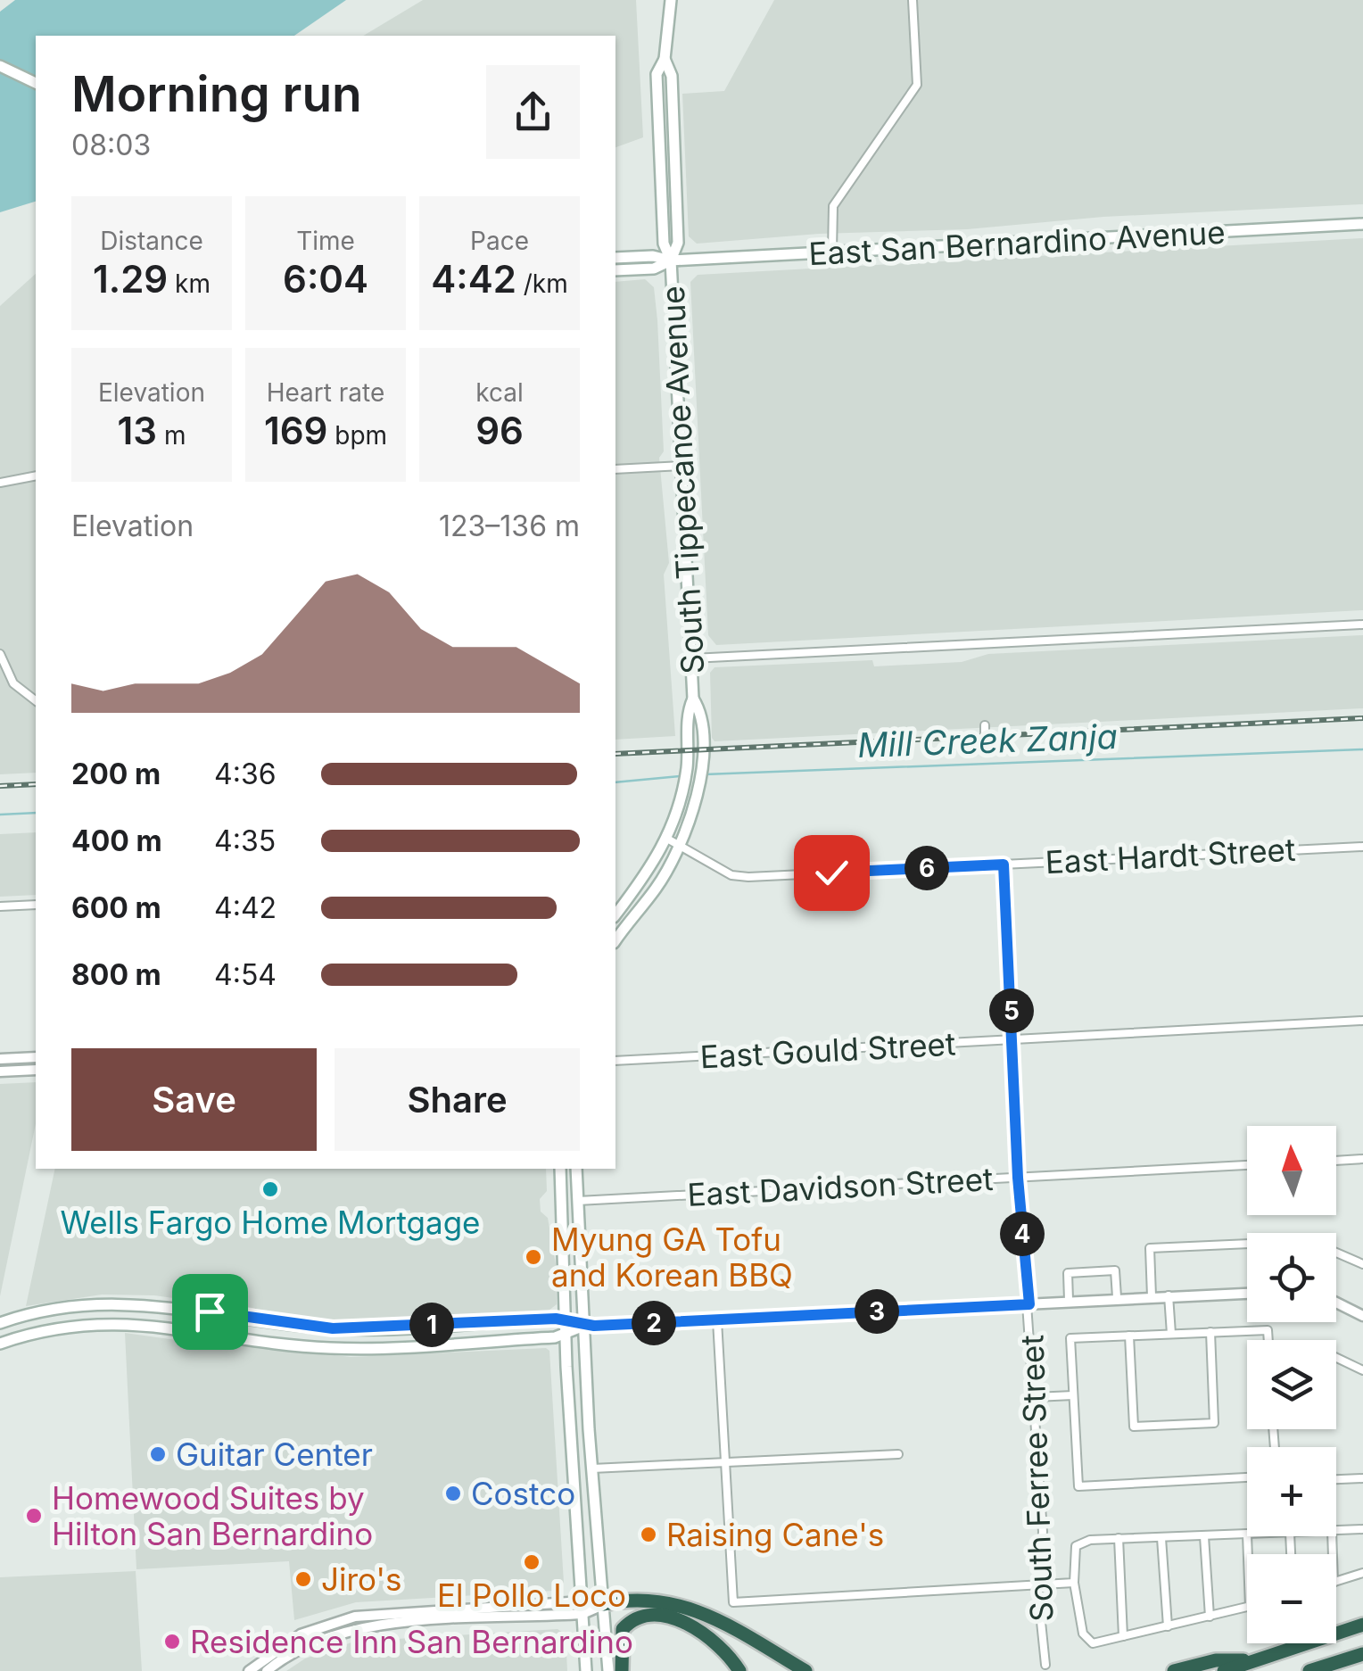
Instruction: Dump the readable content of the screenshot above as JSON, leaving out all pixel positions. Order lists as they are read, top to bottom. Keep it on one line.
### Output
{"streets":{"main road":["East San Bernardino Avenue","South Tippecanoe Avenue"],"street":["East Hardt Street","East Gould Street","East Davidson Street","South Ferree Street"]},"crossings":[["East San Bernardino Avenue","South Tippecanoe Avenue"],["South Tippecanoe Avenue","East Hardt Street"],["East Hardt Street","South Ferree Street"],["East Gould Street","South Ferree Street"],["East Davidson Street","South Ferree Street"]],"water":["Mill Creek Zanja"],"places":["Wells Fargo Home Mortgage","Myung GA Tofu and Korean BBQ","Guitar Center","Costco","Homewood Suites by Hilton San Bernardino","Raising Cane's","El Pollo Loco","Jiro's","Residence Inn San Bernardino"],"north":"top","page":{"heading":["Morning run","08:03"],"stats":[["Distance","1.29 km"],["Time","6:04"],["Pace","4:42 /km"],["Elevation","13 m"],["Heart rate","169 bpm"],["kcal","96"]],"chart":["Elevation","123–136 m"],"list":[{"name":"200 m","note":"4:36"},{"name":"400 m","note":"4:35"},{"name":"600 m","note":"4:42"},{"name":"800 m","note":"4:54"}],"pins":["6","5","4","3","2","1"],"buttons":["Save","Share"],"map_buttons":["+","−"]}}
